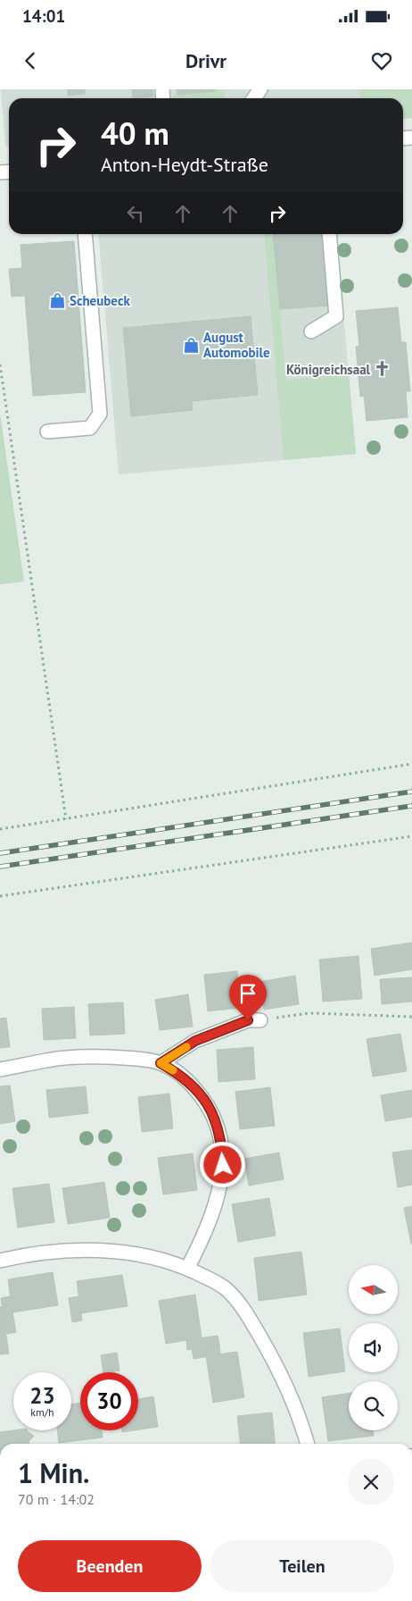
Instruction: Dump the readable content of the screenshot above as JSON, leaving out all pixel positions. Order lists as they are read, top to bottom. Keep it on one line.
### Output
{"places":{"shop":["Scheubeck","August Automobile"],"church":["Königreichsaal"]},"north":"left","page":{"status":"14:01","header":"Drivr","turn":["40 m","Anton-Heydt-Straße"],"speed":"23 km/h","limit":"30","heading":["1 Min.","70 m · 14:02"],"buttons":["Beenden","Teilen"]}}
